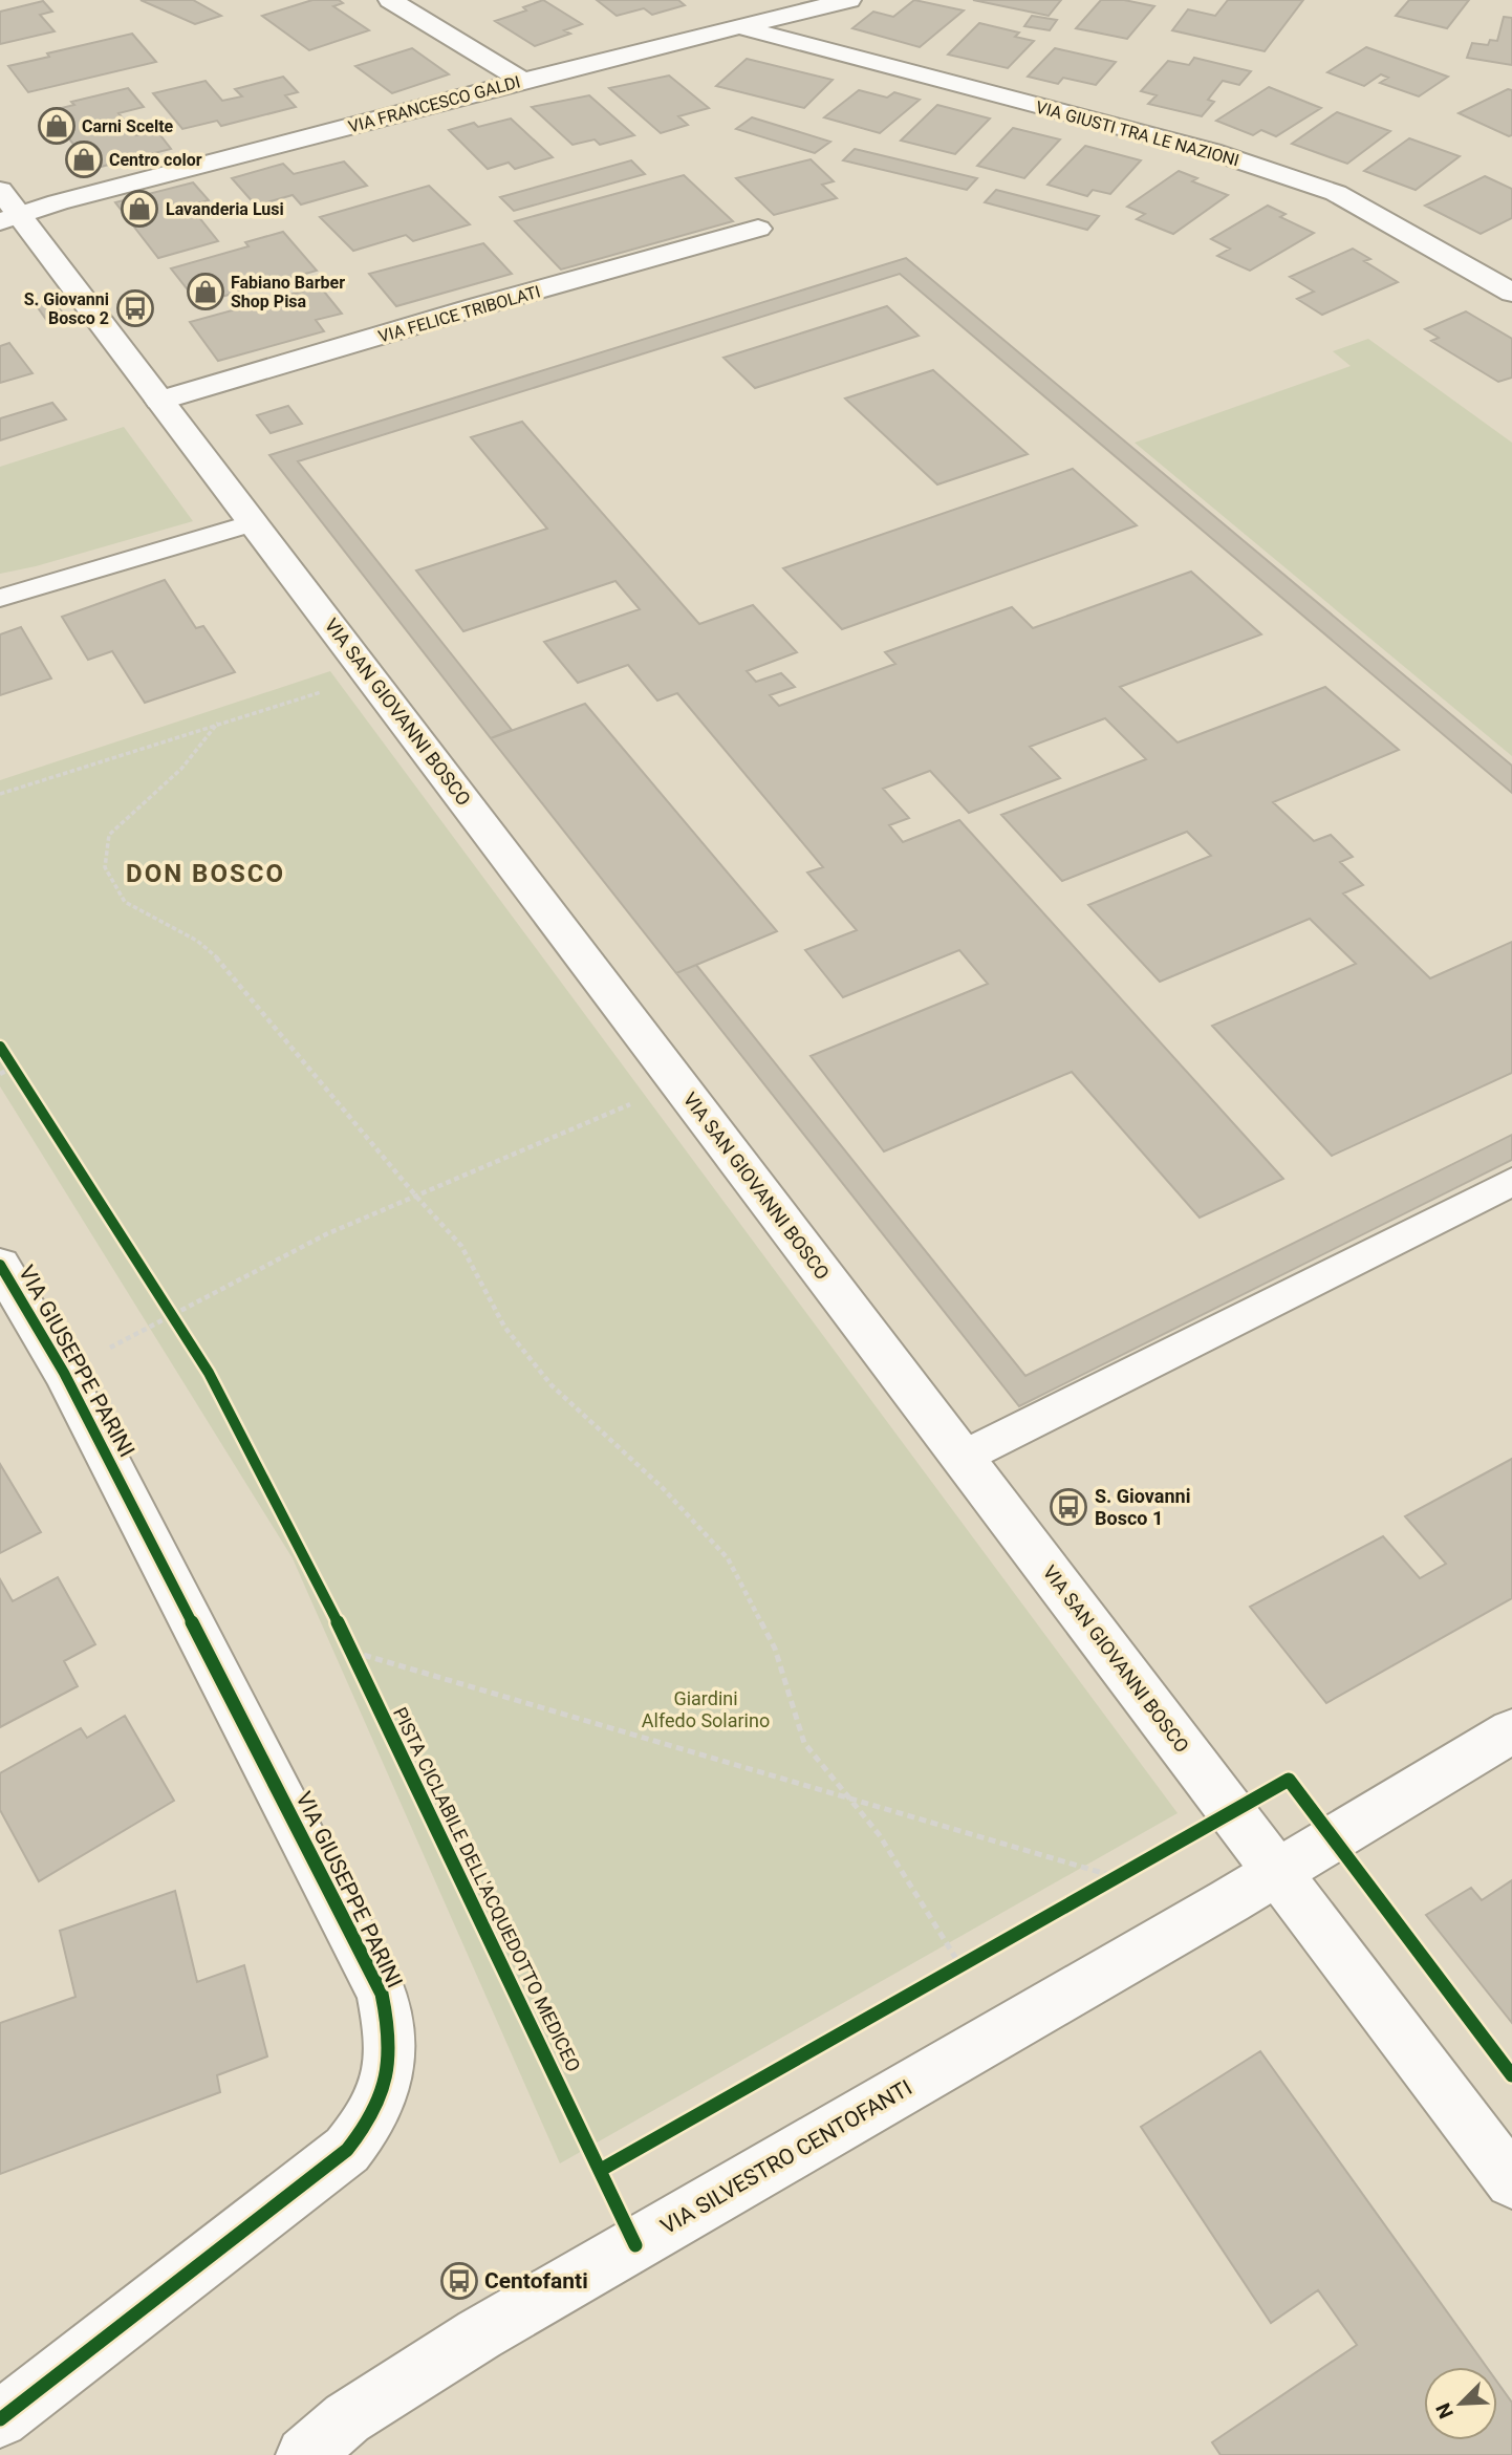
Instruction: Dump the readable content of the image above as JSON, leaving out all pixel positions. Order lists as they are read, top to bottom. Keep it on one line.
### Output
{"streets":{"street":["VIA FRANCESCO GALDI","VIA GIUSTI TRA LE NAZIONI","VIA FELICE TRIBOLATI","VIA SAN GIOVANNI BOSCO","VIA GIUSEPPE PARINI","VIA SILVESTRO CENTOFANTI"],"cycle path":["PISTA CICLABILE DELL'ACQUEDOTTO MEDICEO"]},"crossings":[["VIA FRANCESCO GALDI","VIA GIUSTI TRA LE NAZIONI"],["VIA FRANCESCO GALDI","VIA SAN GIOVANNI BOSCO"],["VIA FELICE TRIBOLATI","VIA SAN GIOVANNI BOSCO"],["VIA SAN GIOVANNI BOSCO","VIA SILVESTRO CENTOFANTI"]],"districts":["DON BOSCO"],"parks":["Giardini Alfedo Solarino"],"places":{"shop":["Carni Scelte","Centro color","Lavanderia Lusi","Fabiano Barber Shop Pisa"],"bus stop":["S. Giovanni Bosco 2","S. Giovanni Bosco 1","Centofanti"]},"north":"bottom left"}
